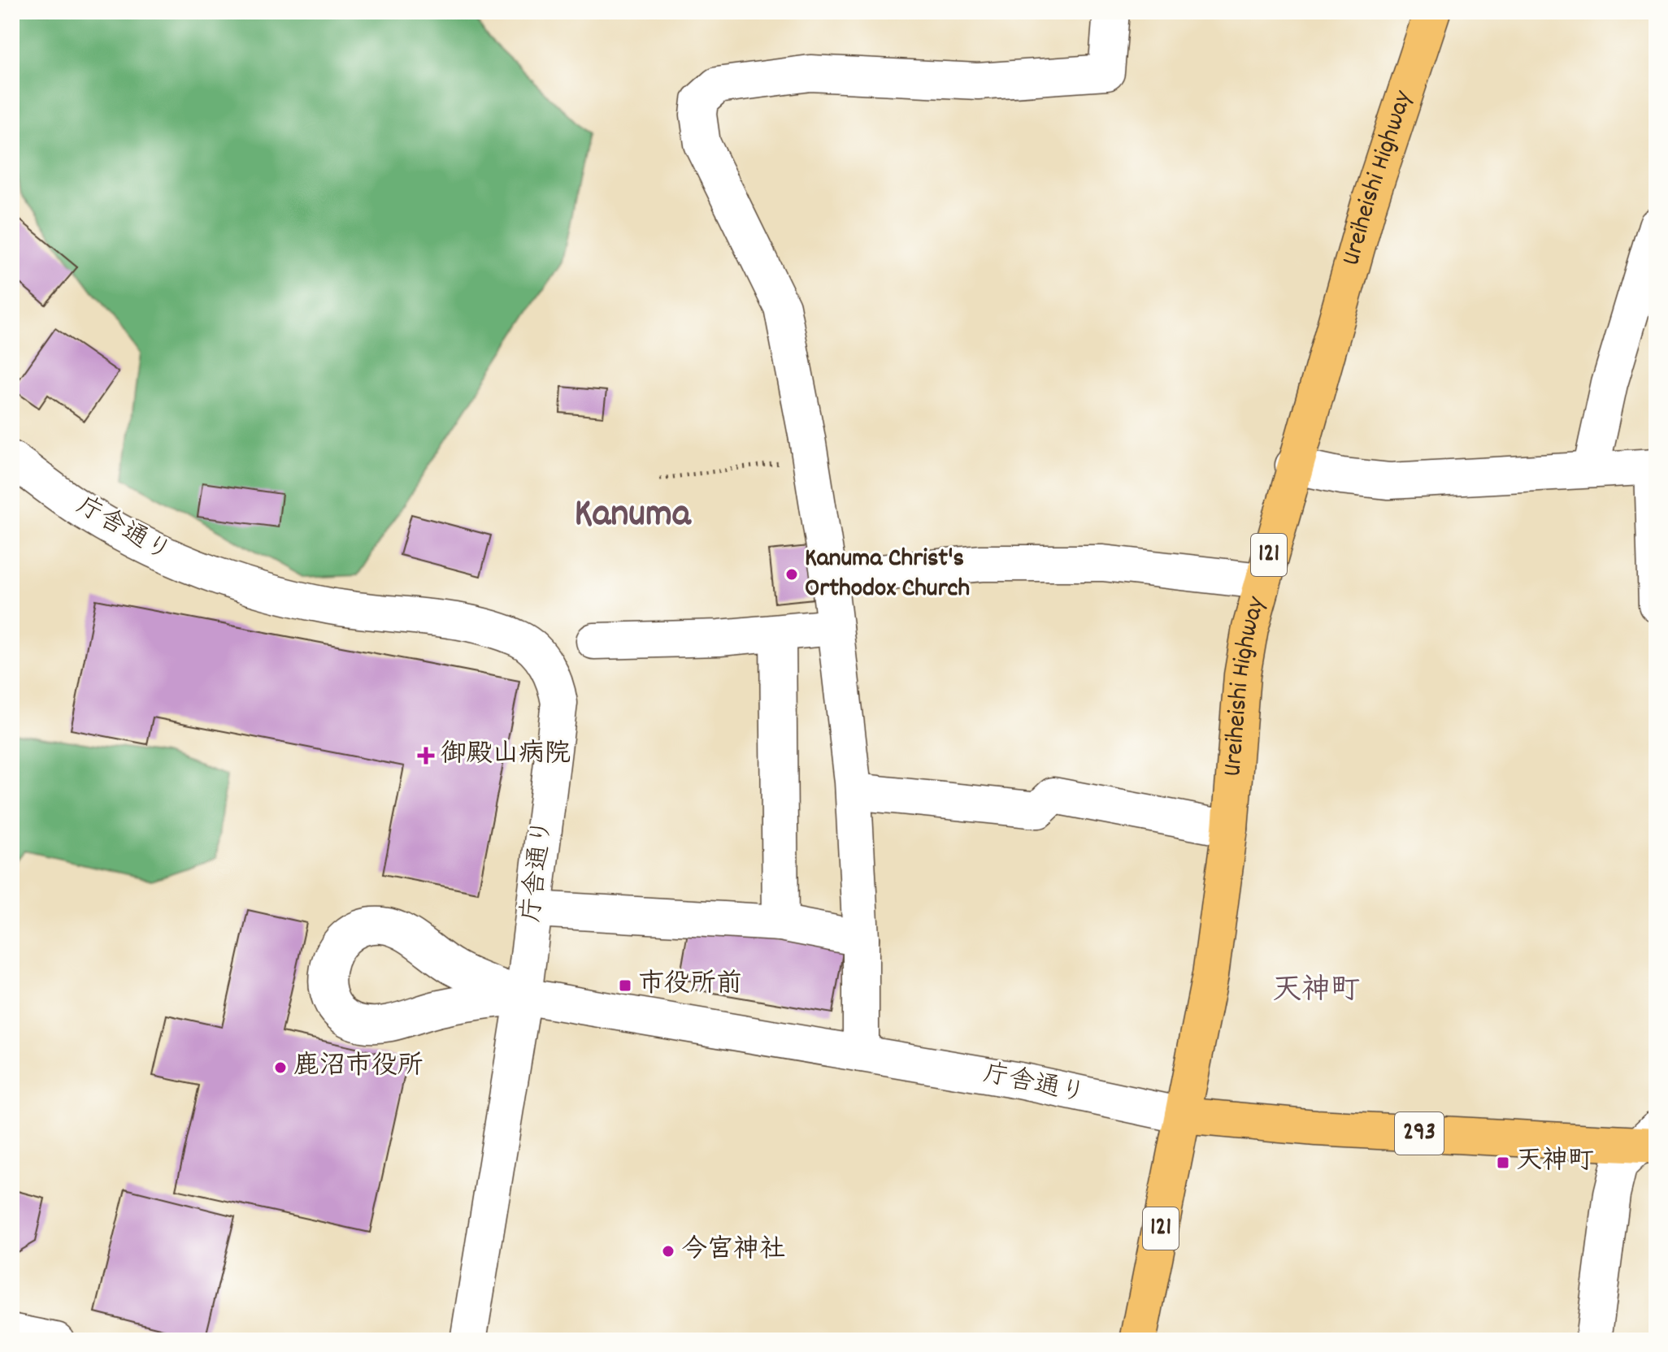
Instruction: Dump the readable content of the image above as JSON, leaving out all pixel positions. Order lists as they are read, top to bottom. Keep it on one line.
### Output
{"streets":{"highway":["Ureiheishi Highway","121","293"],"street":["庁舎通り"]},"crossings":[["Ureiheishi Highway","庁舎通り"],["Ureiheishi Highway","293"],["庁舎通り","293"]],"districts":["Kanuma","天神町"],"places":{"other":["Kanuma Christ's Orthodox Church","鹿沼市役所","今宮神社"],"health":["御殿山病院"],"transit":["市役所前","天神町"]}}
